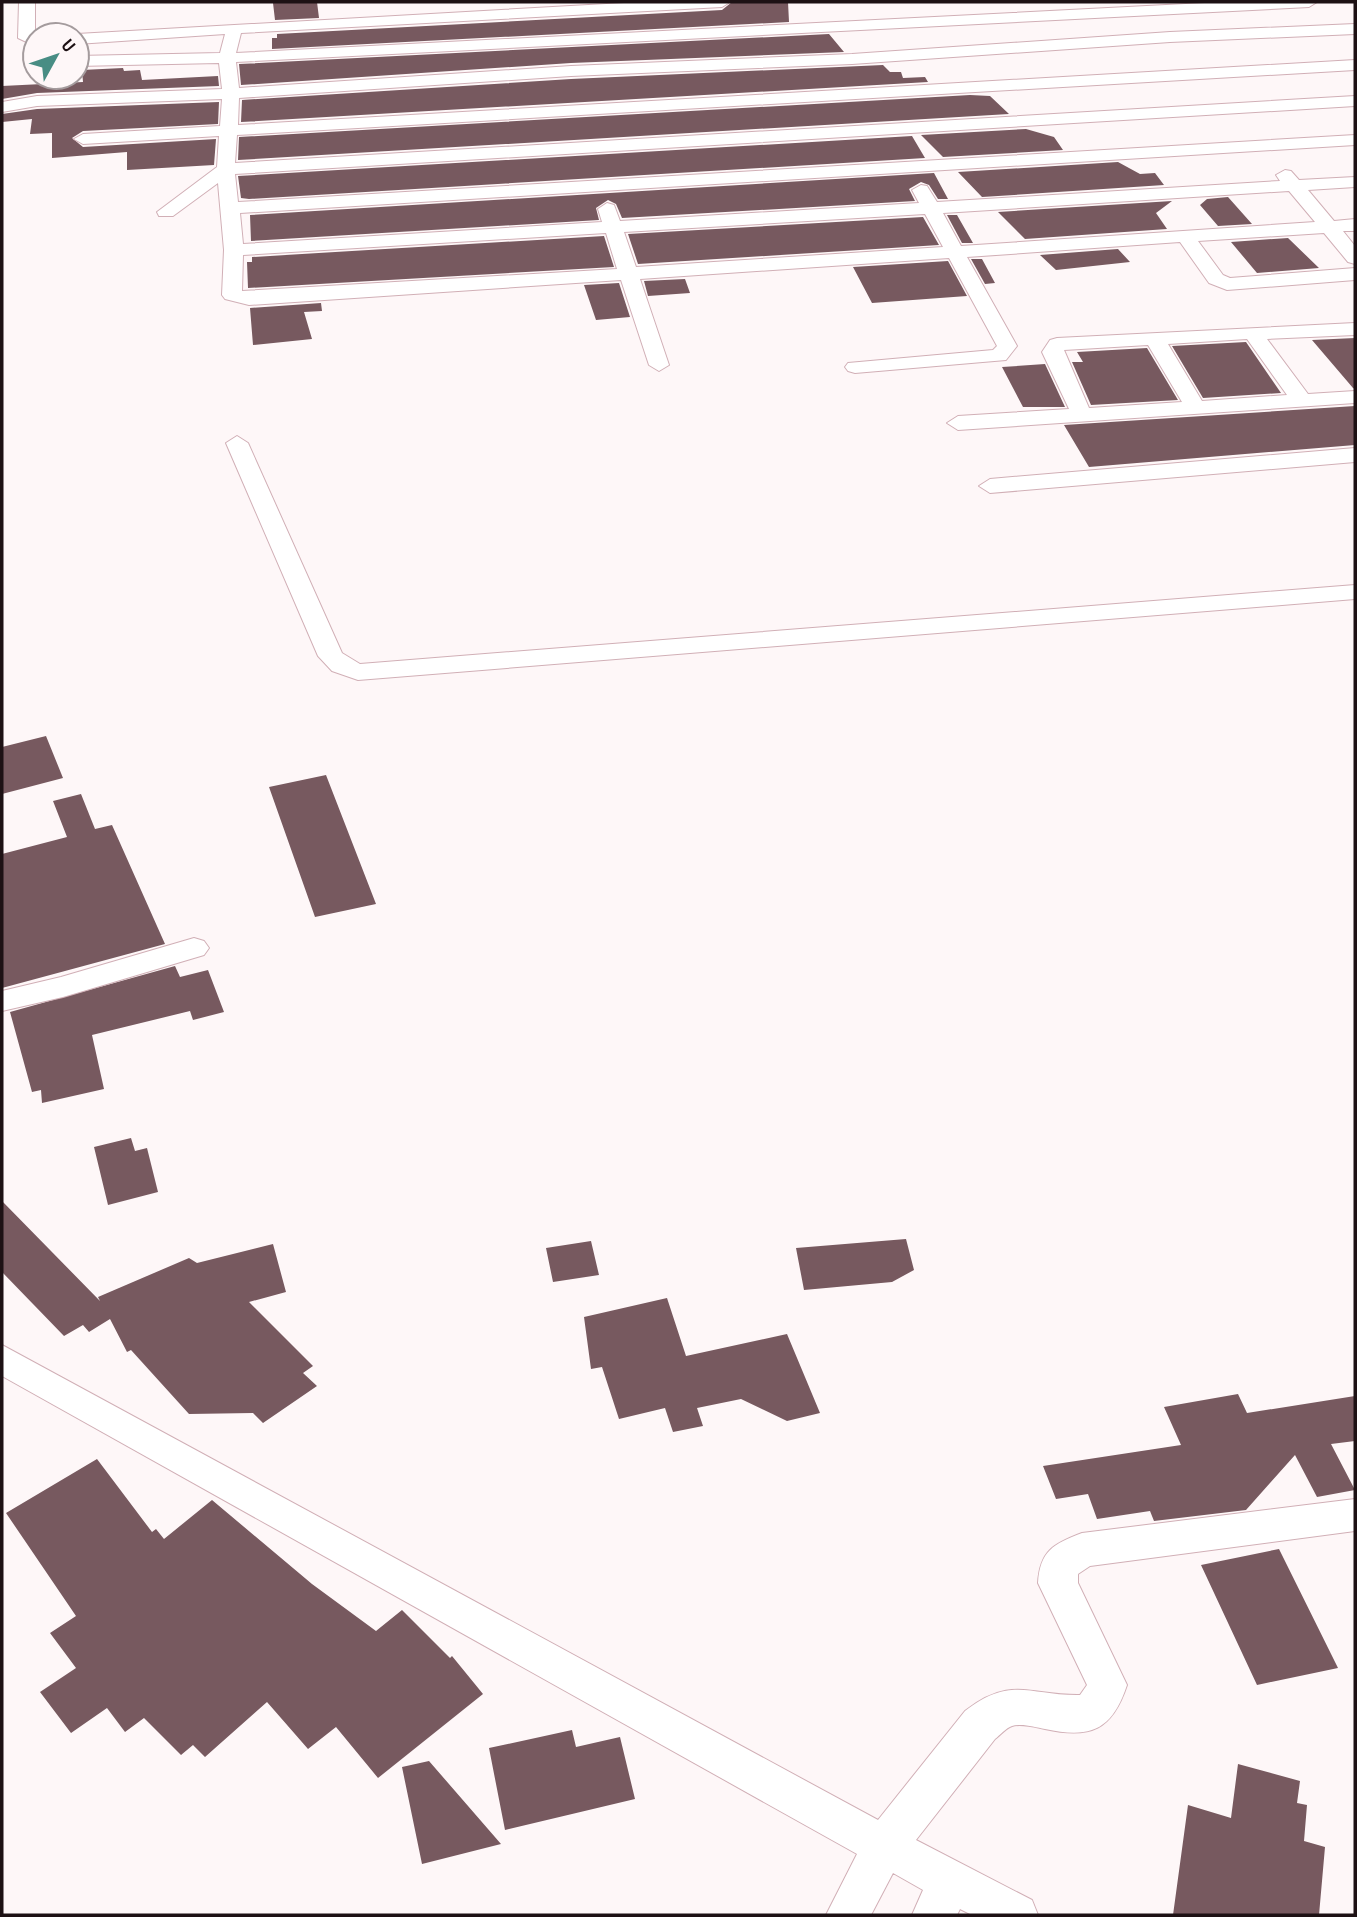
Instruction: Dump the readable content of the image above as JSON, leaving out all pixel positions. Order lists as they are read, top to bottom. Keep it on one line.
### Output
{"north":"top right"}
